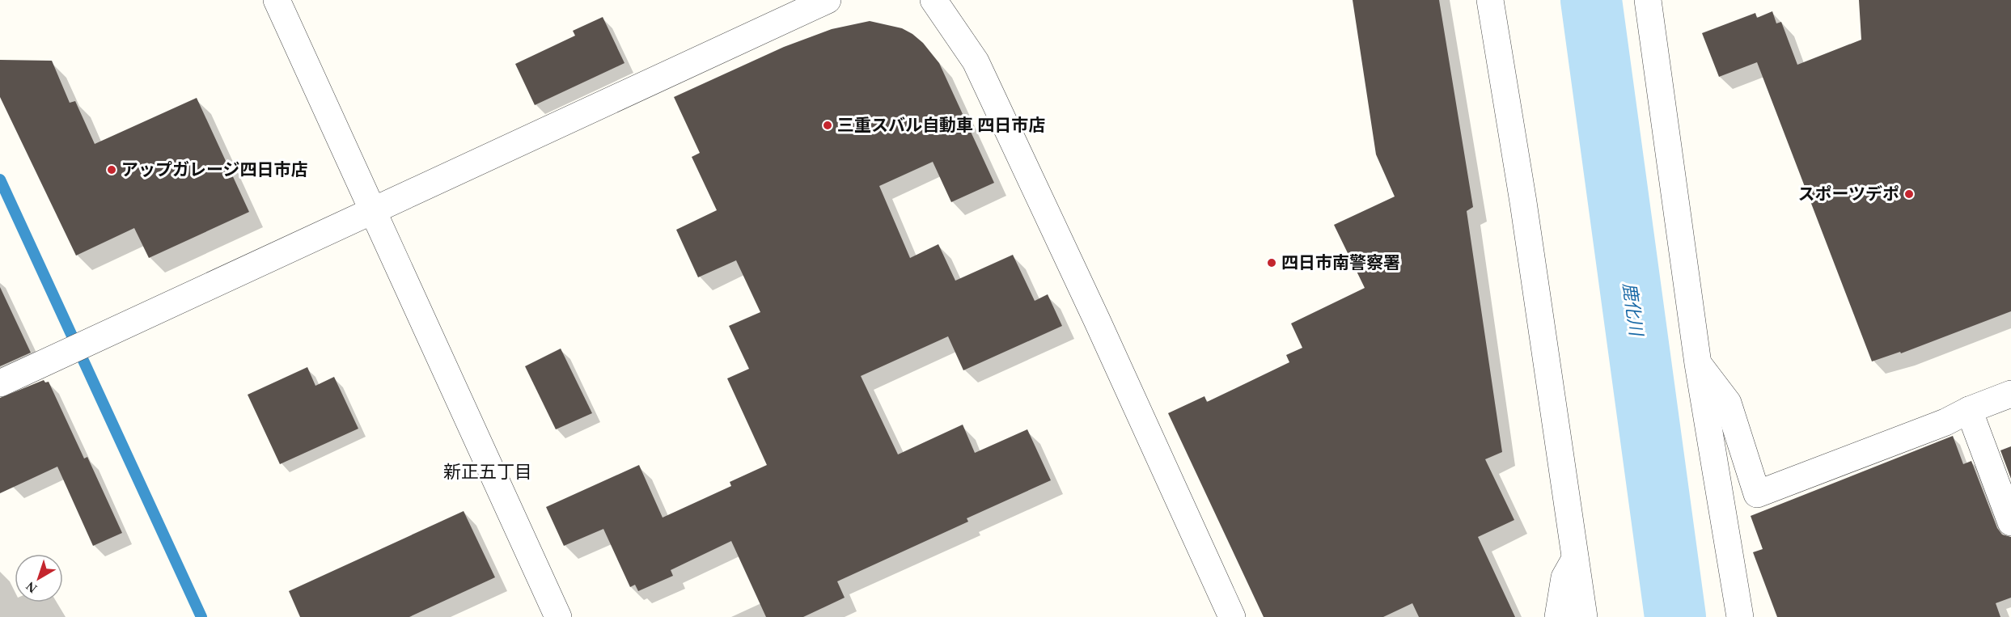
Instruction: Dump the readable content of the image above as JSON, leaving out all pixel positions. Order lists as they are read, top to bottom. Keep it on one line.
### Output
{"districts":["新正五丁目"],"water":["鹿化川"],"places":["三重スバル自動車 四日市店","アップガレージ四日市店","スポーツデポ","四日市南警察署"],"north":"bottom left"}
